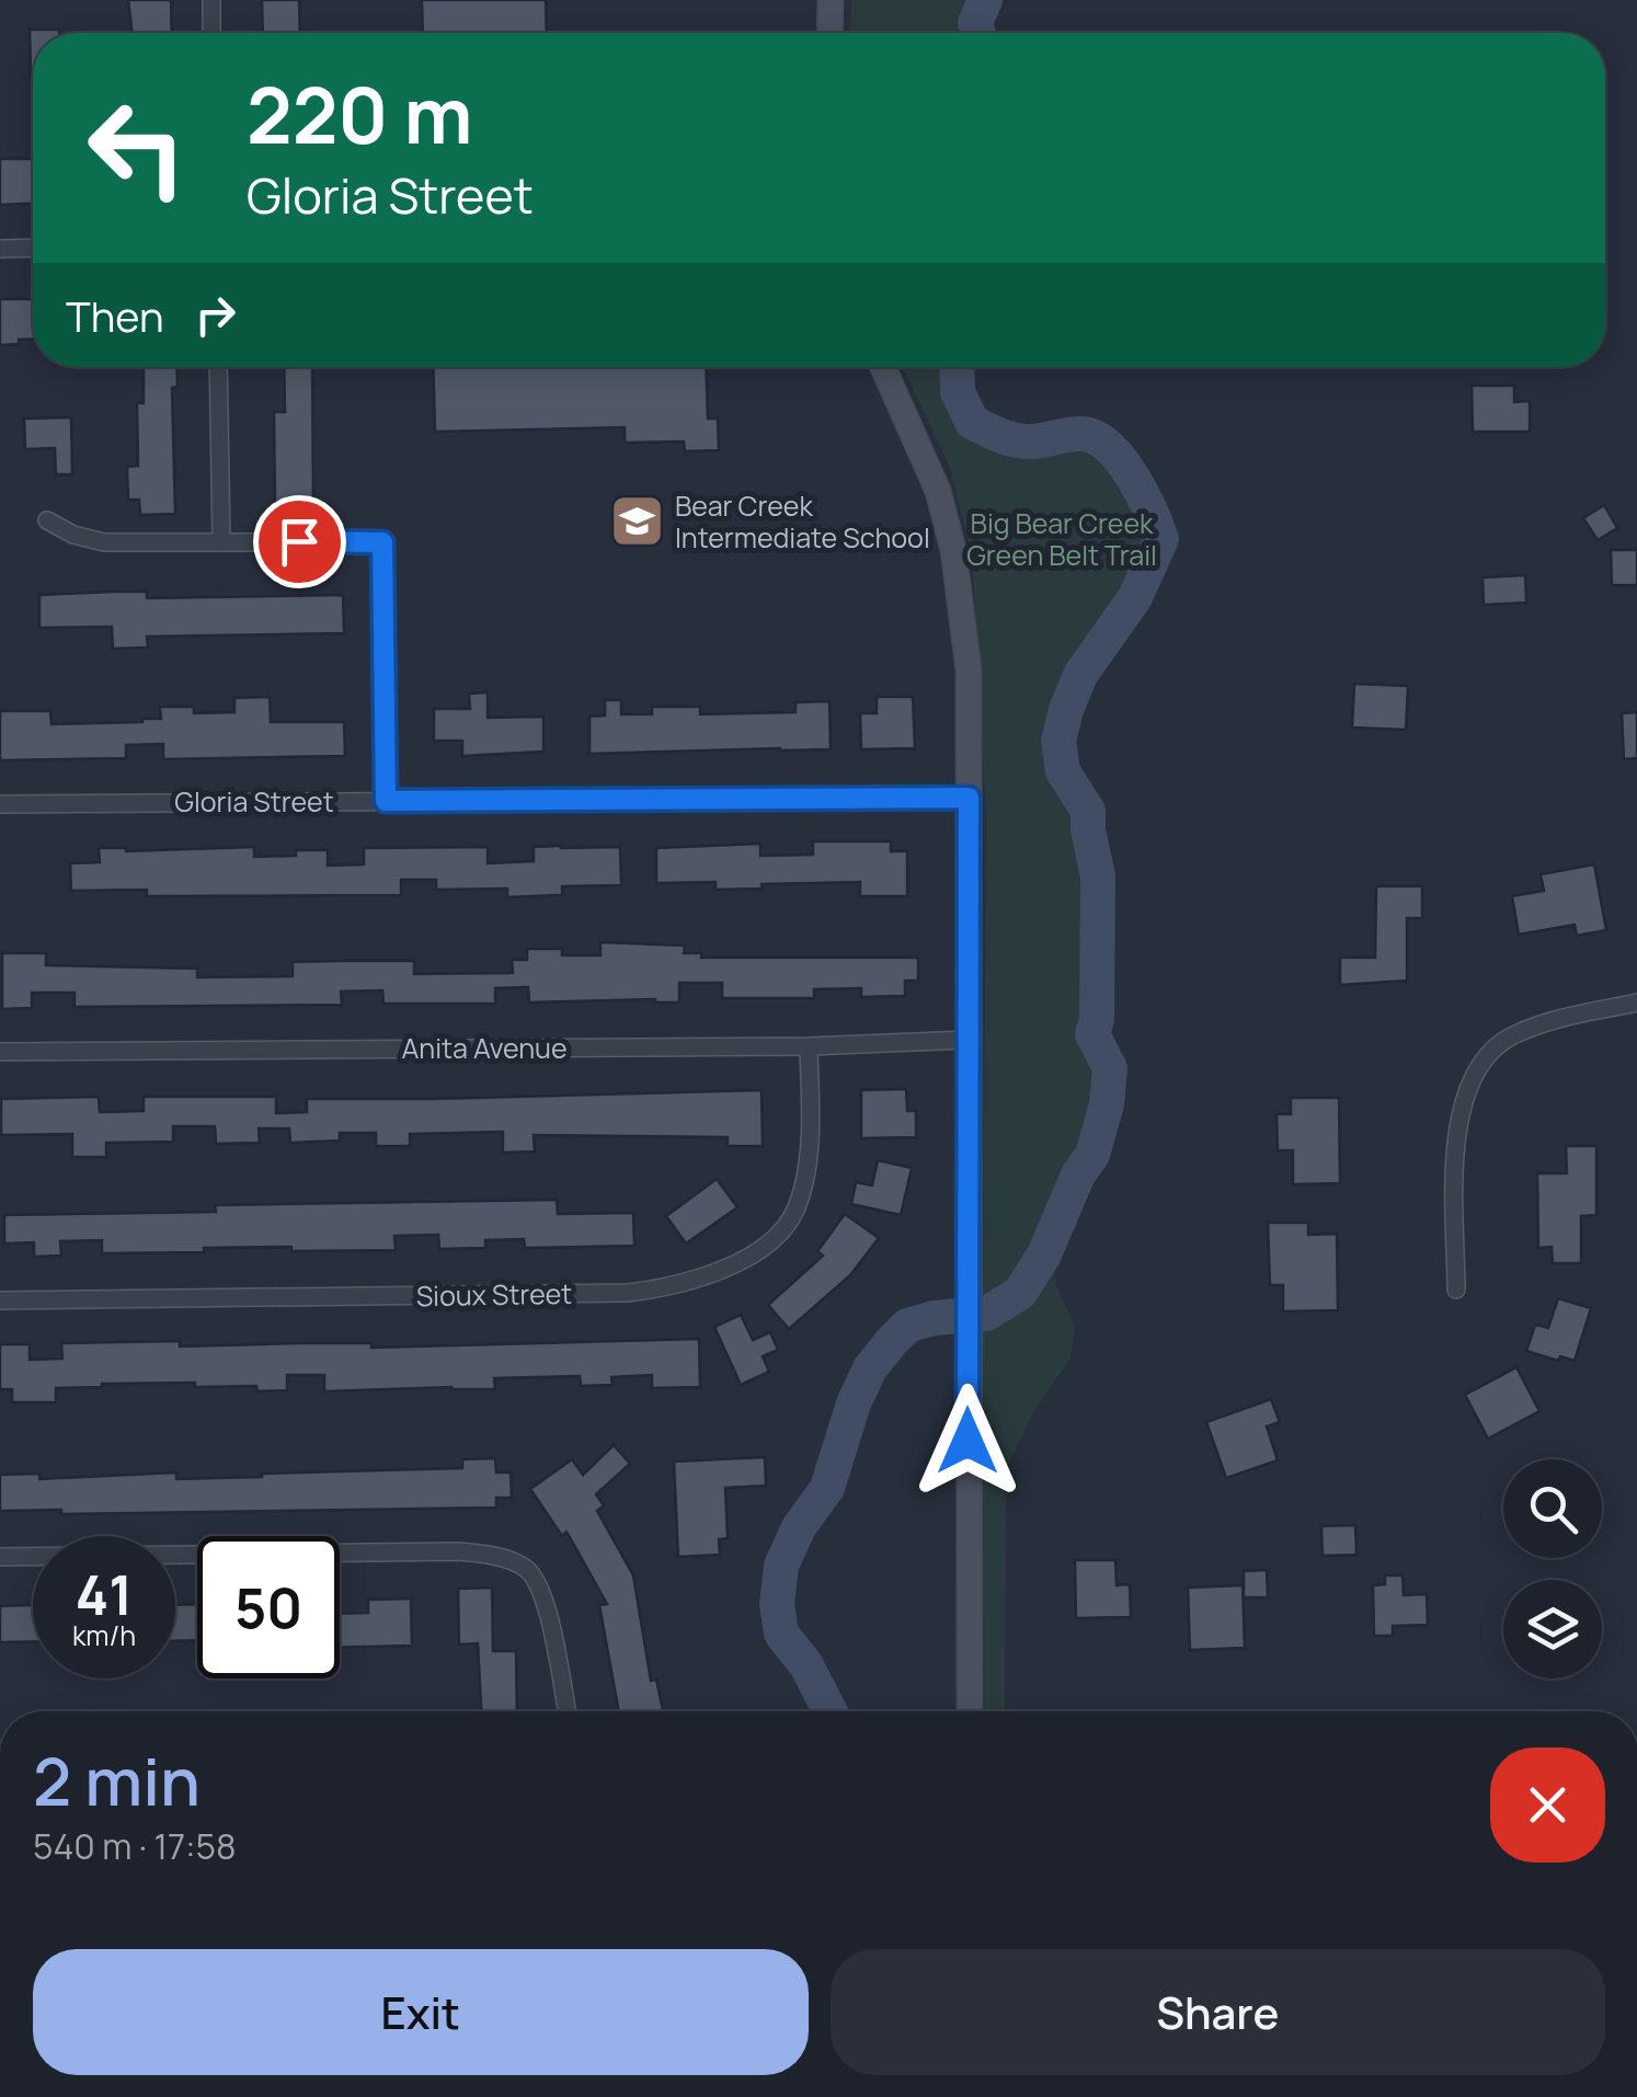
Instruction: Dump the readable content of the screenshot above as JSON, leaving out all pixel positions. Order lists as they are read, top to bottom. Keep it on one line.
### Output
{"streets":{"street":["Gloria Street","Anita Avenue","Sioux Street"]},"crossings":[["Anita Avenue","Sioux Street"]],"parks":["Big Bear Creek Green Belt Trail"],"places":{"school or university":["Bear Creek Intermediate School"]},"page":{"turn":["220 m","Gloria Street"],"then":"Then","speed":"41 km/h","limit":"50","heading":["2 min","540 m · 17:58"],"buttons":["Exit","Share"]}}
